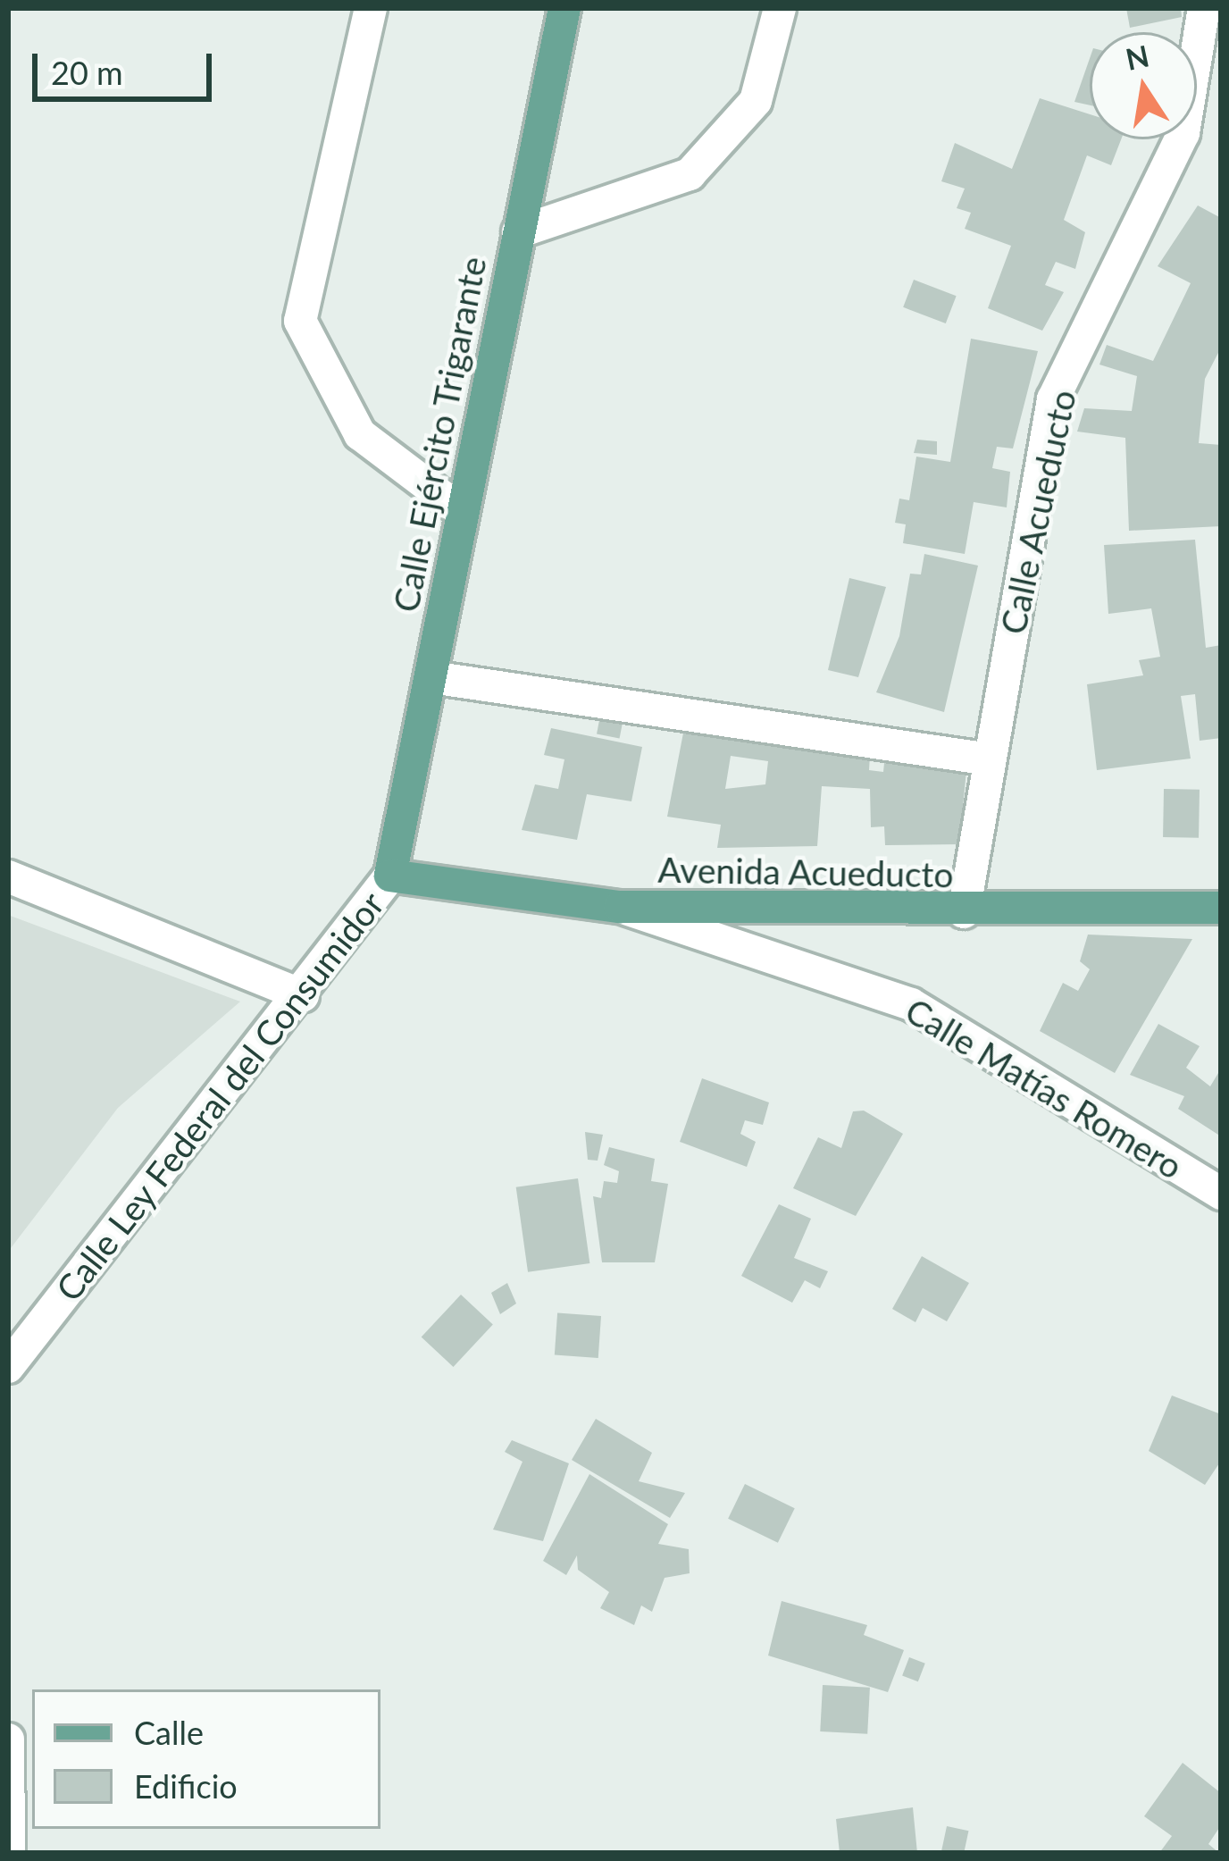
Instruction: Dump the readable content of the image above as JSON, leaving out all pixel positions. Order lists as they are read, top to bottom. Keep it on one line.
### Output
{"streets":{"main road":["Calle Ejército Trigarante","Avenida Acueducto"],"street":["Calle Acueducto","Calle Matías Romero","Calle Ley Federal del Consumidor"]},"crossings":[["Calle Ejército Trigarante","Avenida Acueducto"],["Calle Ejército Trigarante","Calle Ley Federal del Consumidor"],["Calle Acueducto","Avenida Acueducto"],["Avenida Acueducto","Calle Matías Romero"],["Avenida Acueducto","Calle Ley Federal del Consumidor"]],"legend":["Calle","Edificio"],"scale_bar":"20 m","north":"top"}
